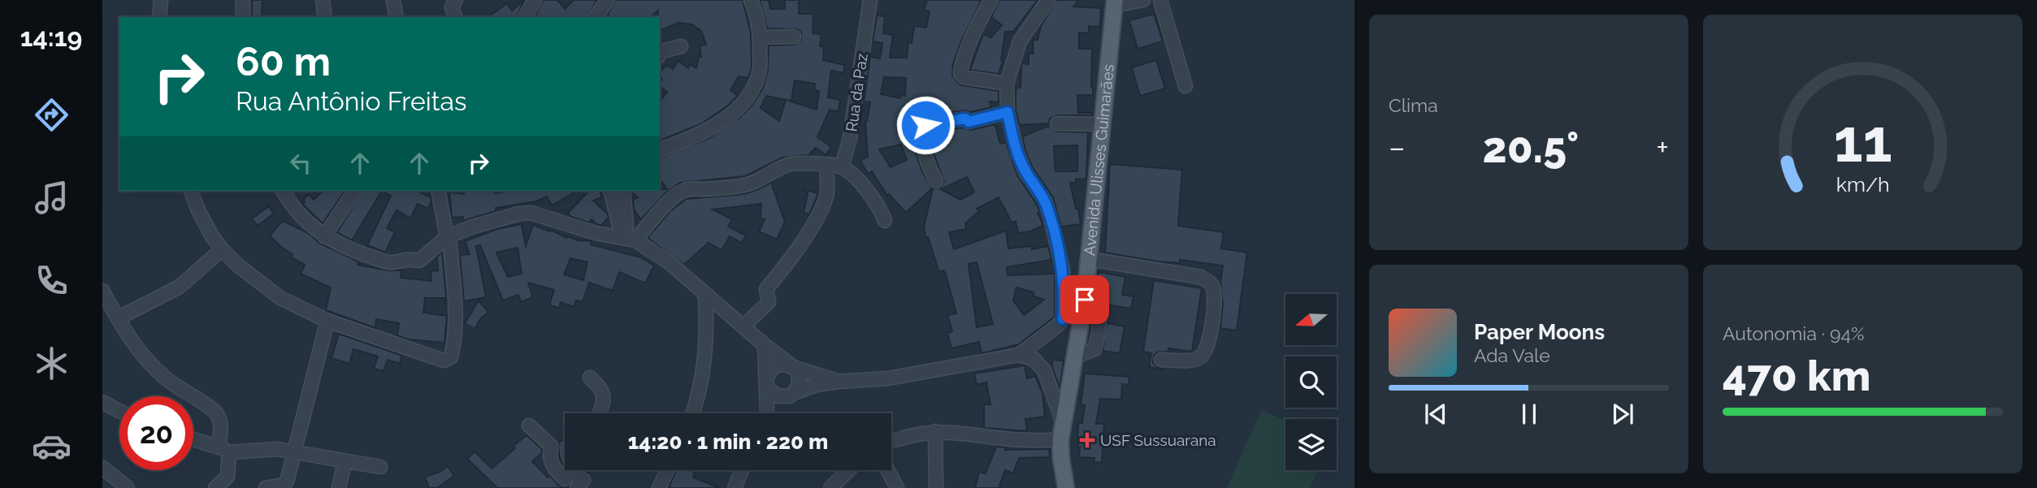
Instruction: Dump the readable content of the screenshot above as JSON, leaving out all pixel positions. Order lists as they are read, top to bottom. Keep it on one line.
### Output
{"streets":{"main road":["Avenida Ulisses Guimarães"],"street":["Rua da Paz"]},"places":{"health":["USF Sussuarana"]},"north":"left","page":{"tabs":"14:19","tile":["Clima",["Autonomia · 94%","470 km"]],"turn":["60 m","Rua Antônio Freitas"],"heat":["−","20.5°","+"],"song":["Paper Moons","Ada Vale"],"limit":"20","trip":"14:20 · 1 min · 220 m","gauge":["11","km/h"]}}
